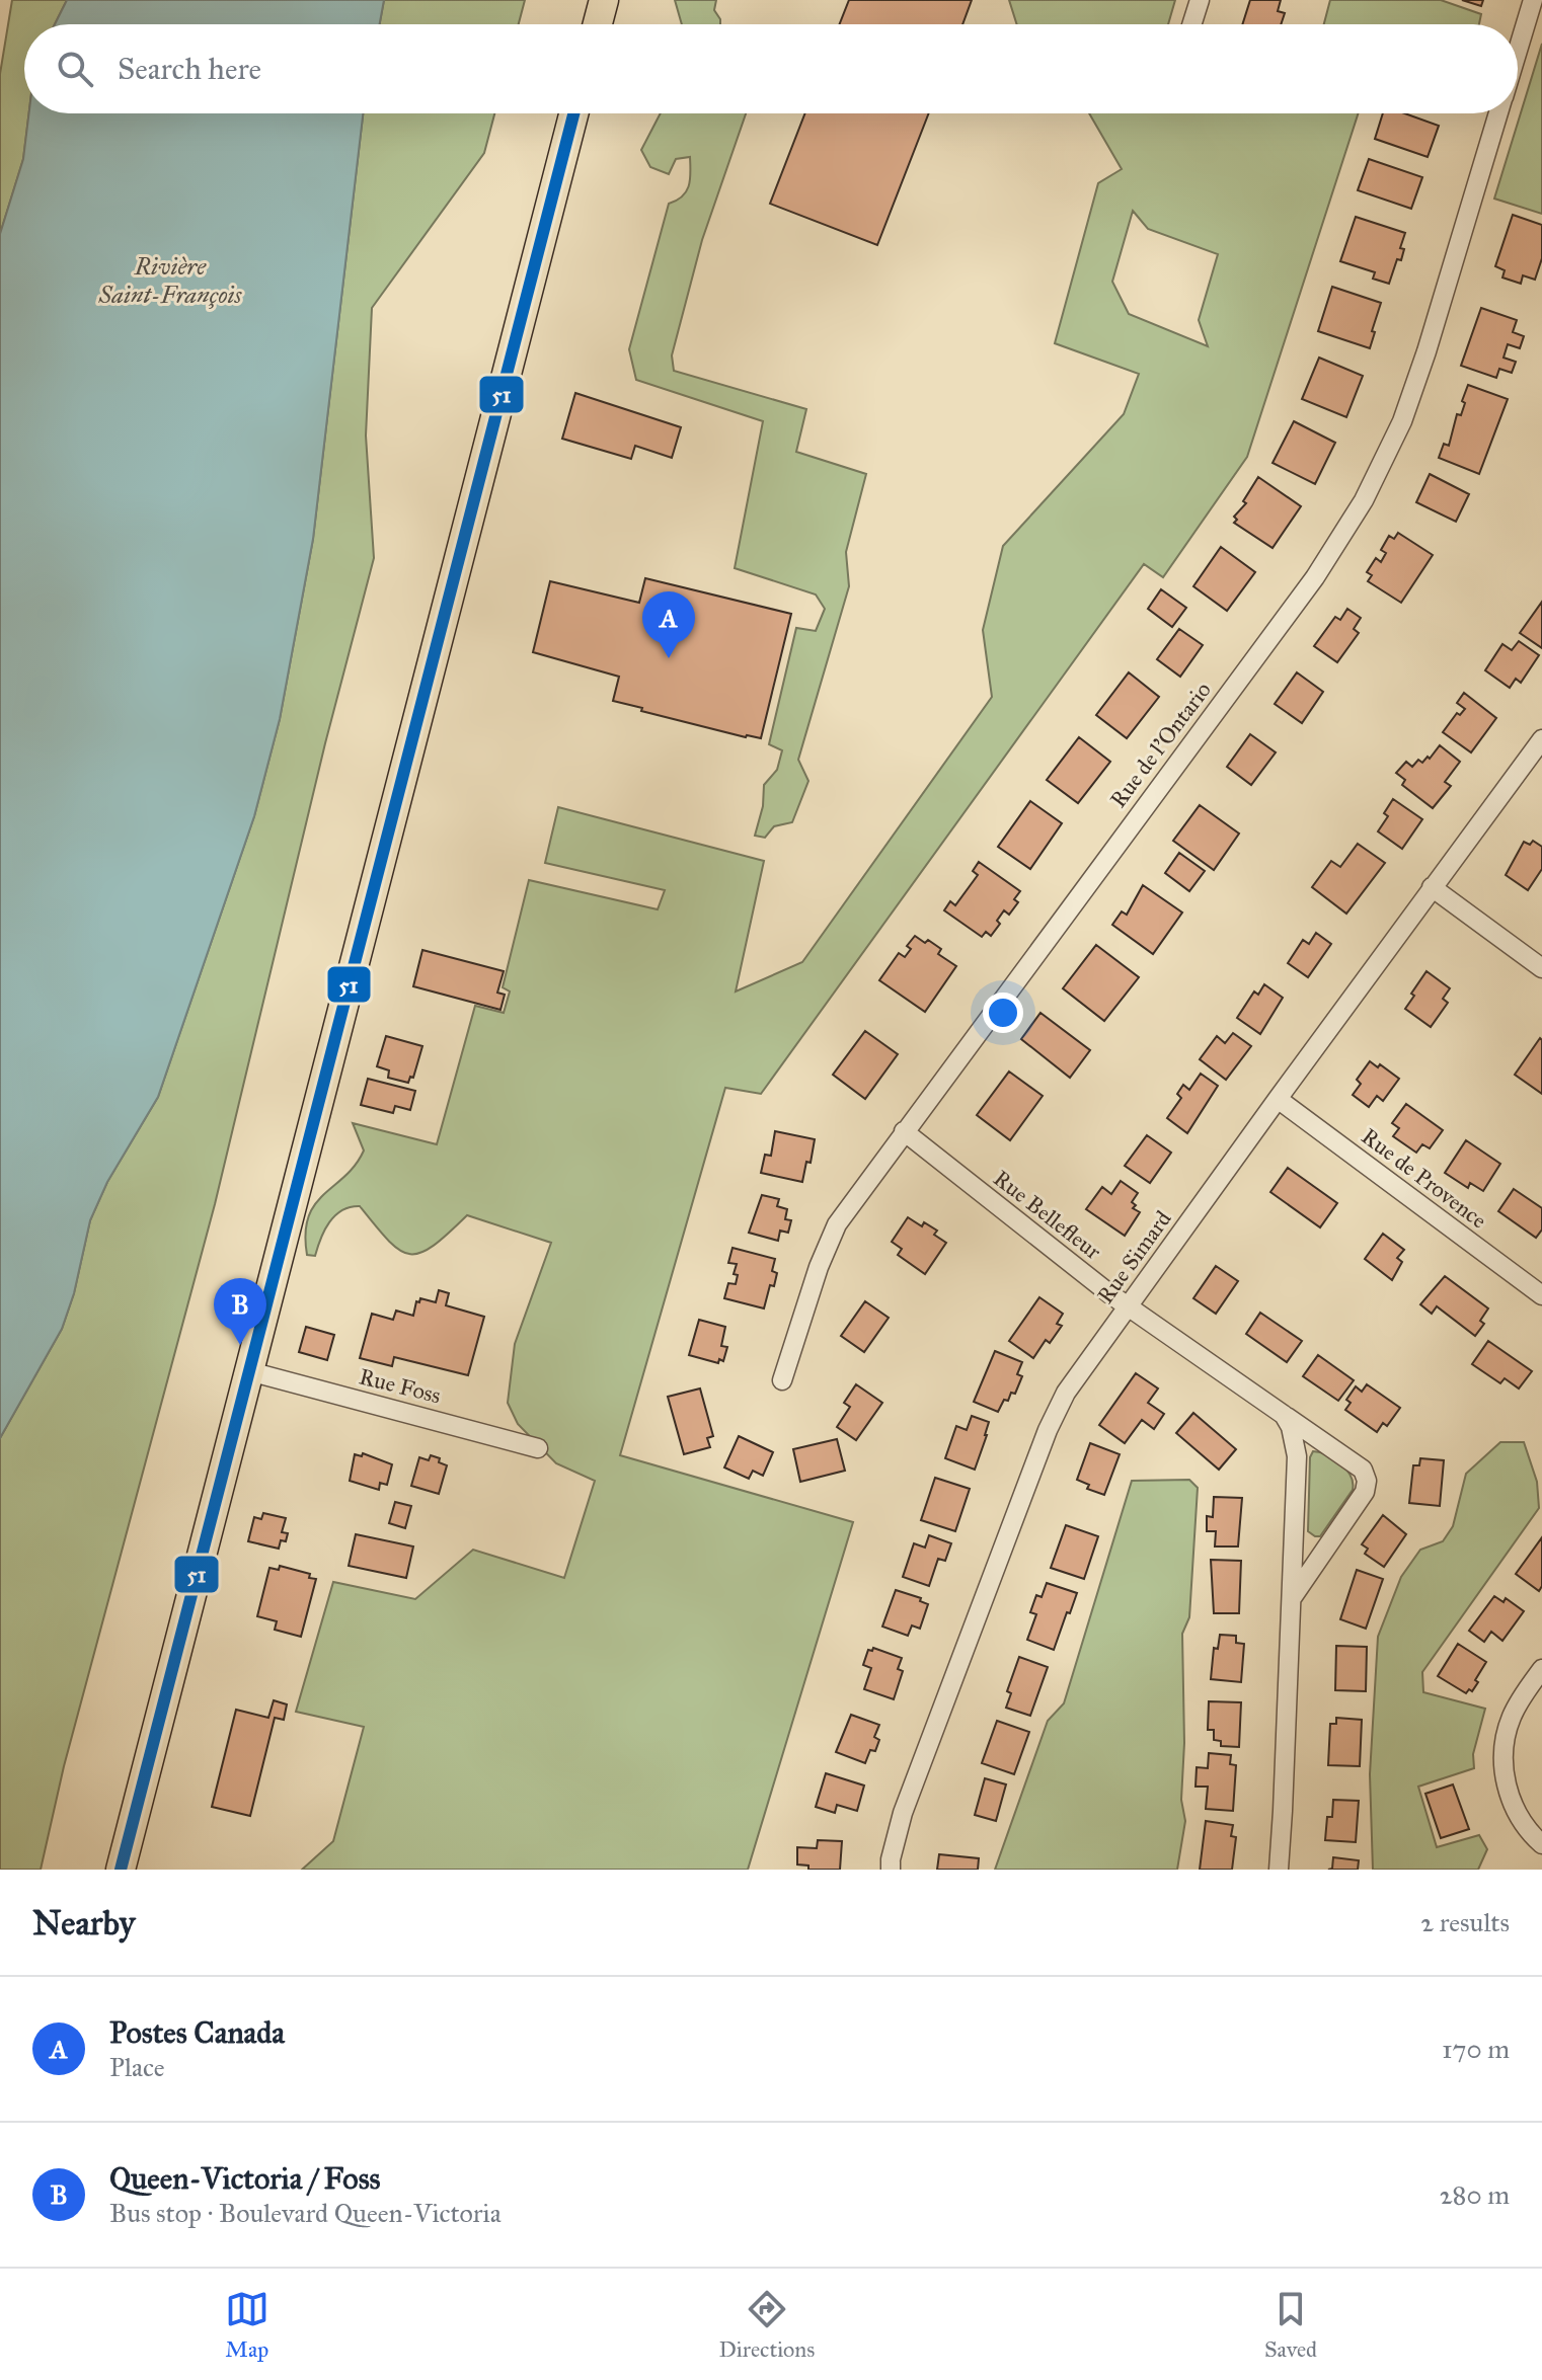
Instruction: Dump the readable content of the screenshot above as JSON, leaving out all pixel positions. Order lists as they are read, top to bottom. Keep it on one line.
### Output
{"streets":{"street":["Rue de l'Ontario","Rue de Provence","Rue Bellefleur","Rue Simard","Rue Foss"]},"crossings":[["Rue de l'Ontario","Rue Bellefleur"],["Rue de Provence","Rue Simard"],["Rue Bellefleur","Rue Simard"]],"water":["Rivière Saint-François"],"lines":["transit line 51"],"page":{"search":"Search here","pins":["A","B"],"heading":["Nearby","2 results"],"list":[{"mark":"A","name":"Postes Canada","note":"Place","value":"170 m"},{"mark":"B","name":"Queen-Victoria / Foss","note":"Bus stop · Boulevard Queen-Victoria","value":"280 m"}],"nav":["Map","Directions","Saved"]}}
